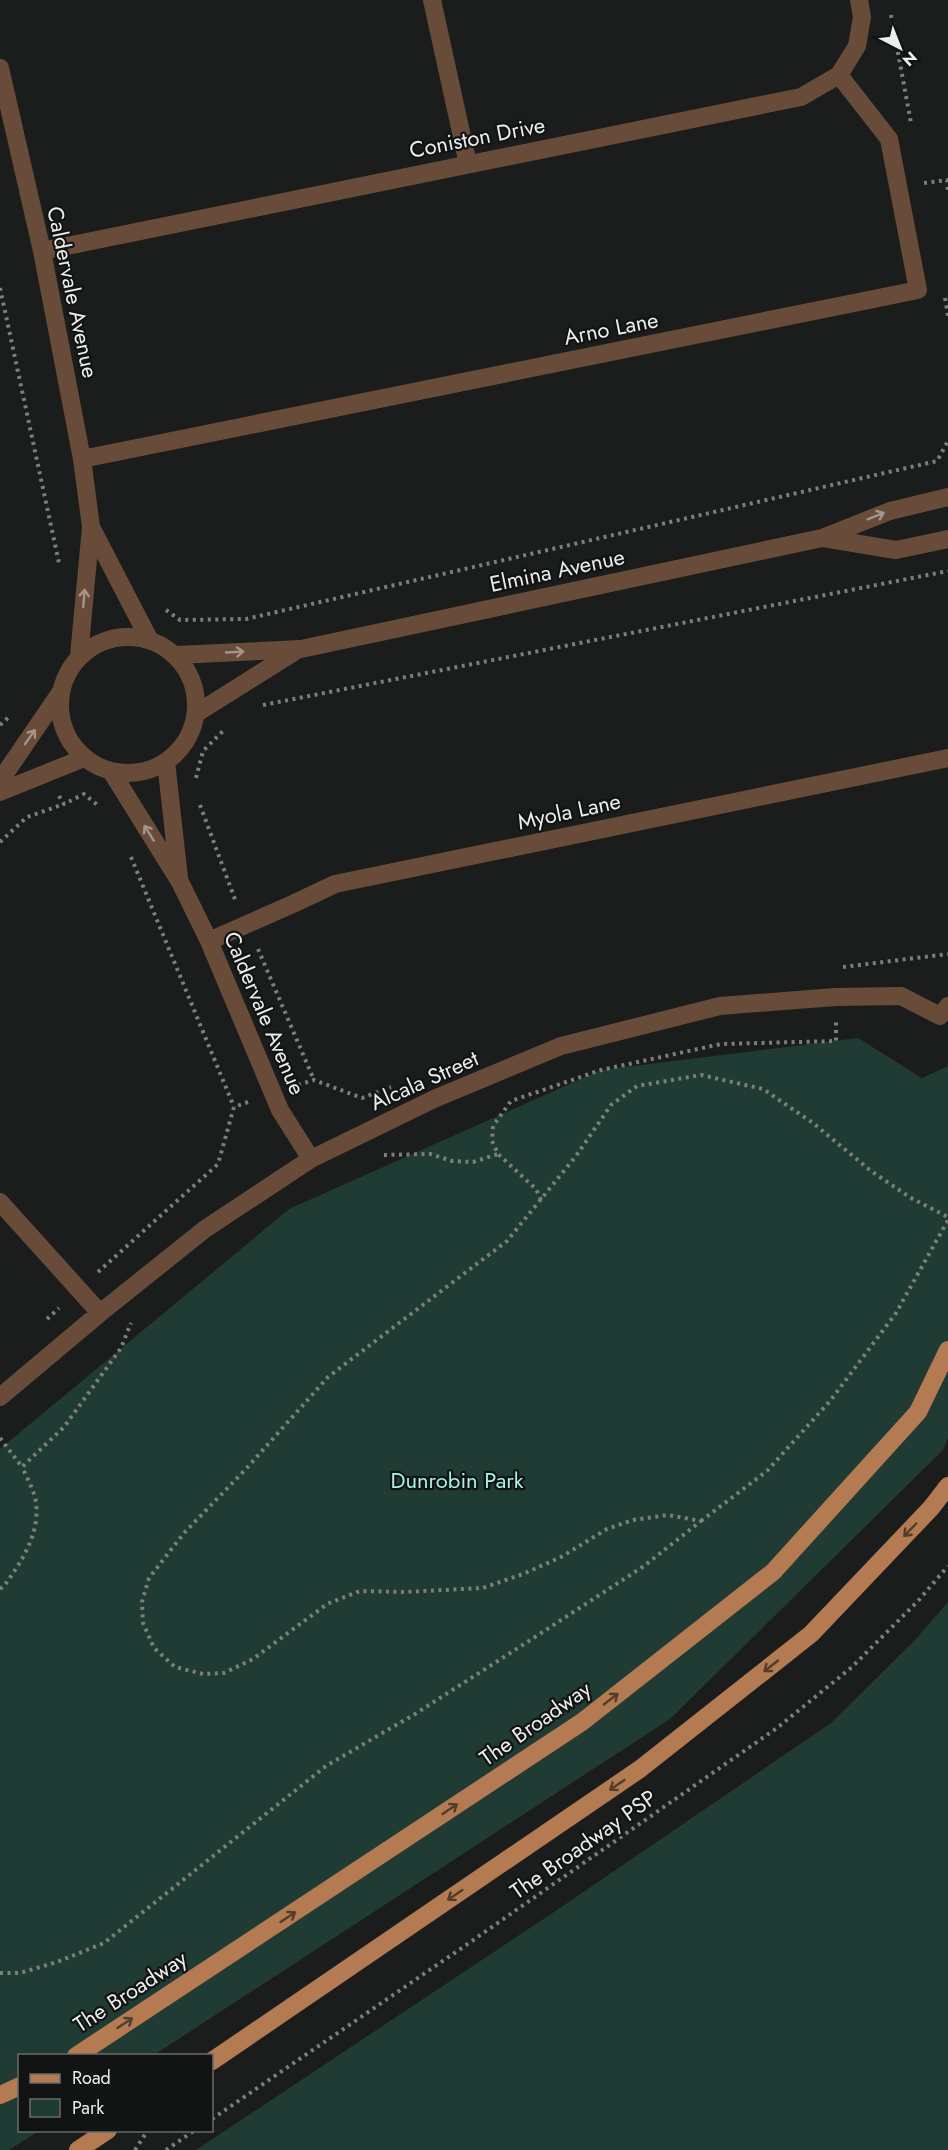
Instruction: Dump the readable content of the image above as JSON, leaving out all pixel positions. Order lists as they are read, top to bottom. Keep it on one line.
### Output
{"streets":{"main road":["The Broadway"],"street":["Coniston Drive","Caldervale Avenue","Arno Lane","Elmina Avenue","Myola Lane","Alcala Street"],"path":["The Broadway PSP"]},"crossings":[["Coniston Drive","Caldervale Avenue"],["Coniston Drive","Arno Lane"],["Caldervale Avenue","Arno Lane"],["Caldervale Avenue","Elmina Avenue"],["Caldervale Avenue","Myola Lane"],["Caldervale Avenue","Alcala Street"]],"parks":["Dunrobin Park"],"legend":["Road","Park"],"north":"bottom right"}
